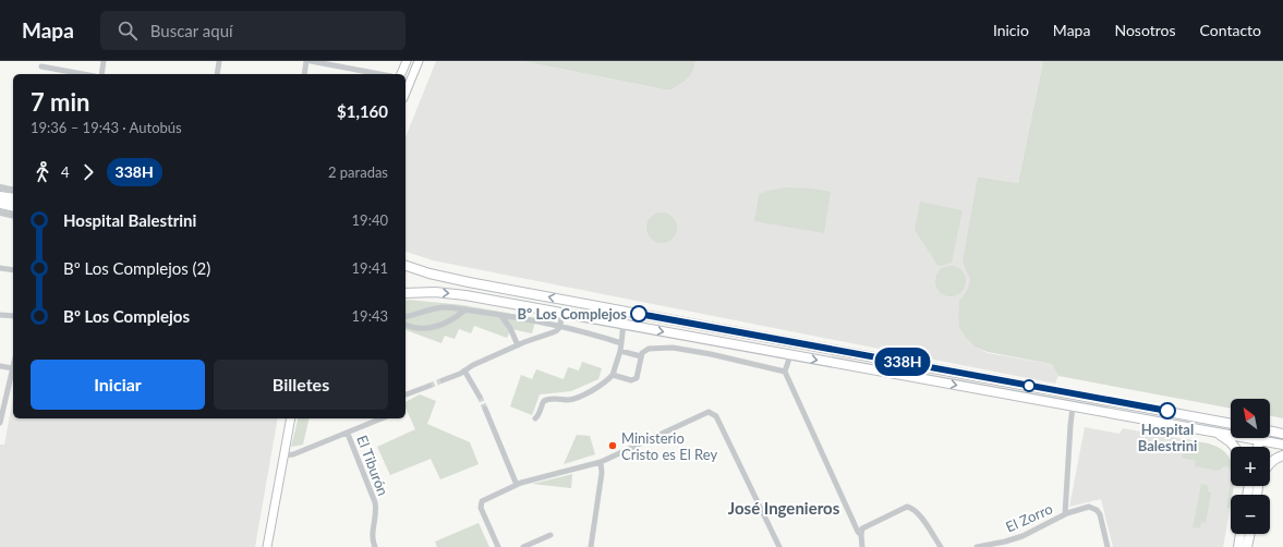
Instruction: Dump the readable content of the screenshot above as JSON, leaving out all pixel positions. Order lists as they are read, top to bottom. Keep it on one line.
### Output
{"streets":{"street":["El Tiburón","El Zorro"]},"districts":["José Ingenieros"],"places":["Bº Los Complejos","Hospital Balestrini","Ministerio Cristo es El Rey"],"lines":["bus line 338H"],"north":"top left","page":{"header":"Mapa","search":"Buscar aquí","nav":["Inicio","Mapa","Nosotros","Contacto"],"on_map":"338H","heading":["7 min","19:36 – 19:43 · Autobús","$1,160"],"legs":["4","338H","2 paradas"],"list":[{"name":"Hospital Balestrini","value":"19:40"},{"name":"Bº Los Complejos (2)","value":"19:41"},{"name":"Bº Los Complejos","value":"19:43"}],"buttons":["Iniciar","Billetes"],"map_buttons":["+","−"]}}
